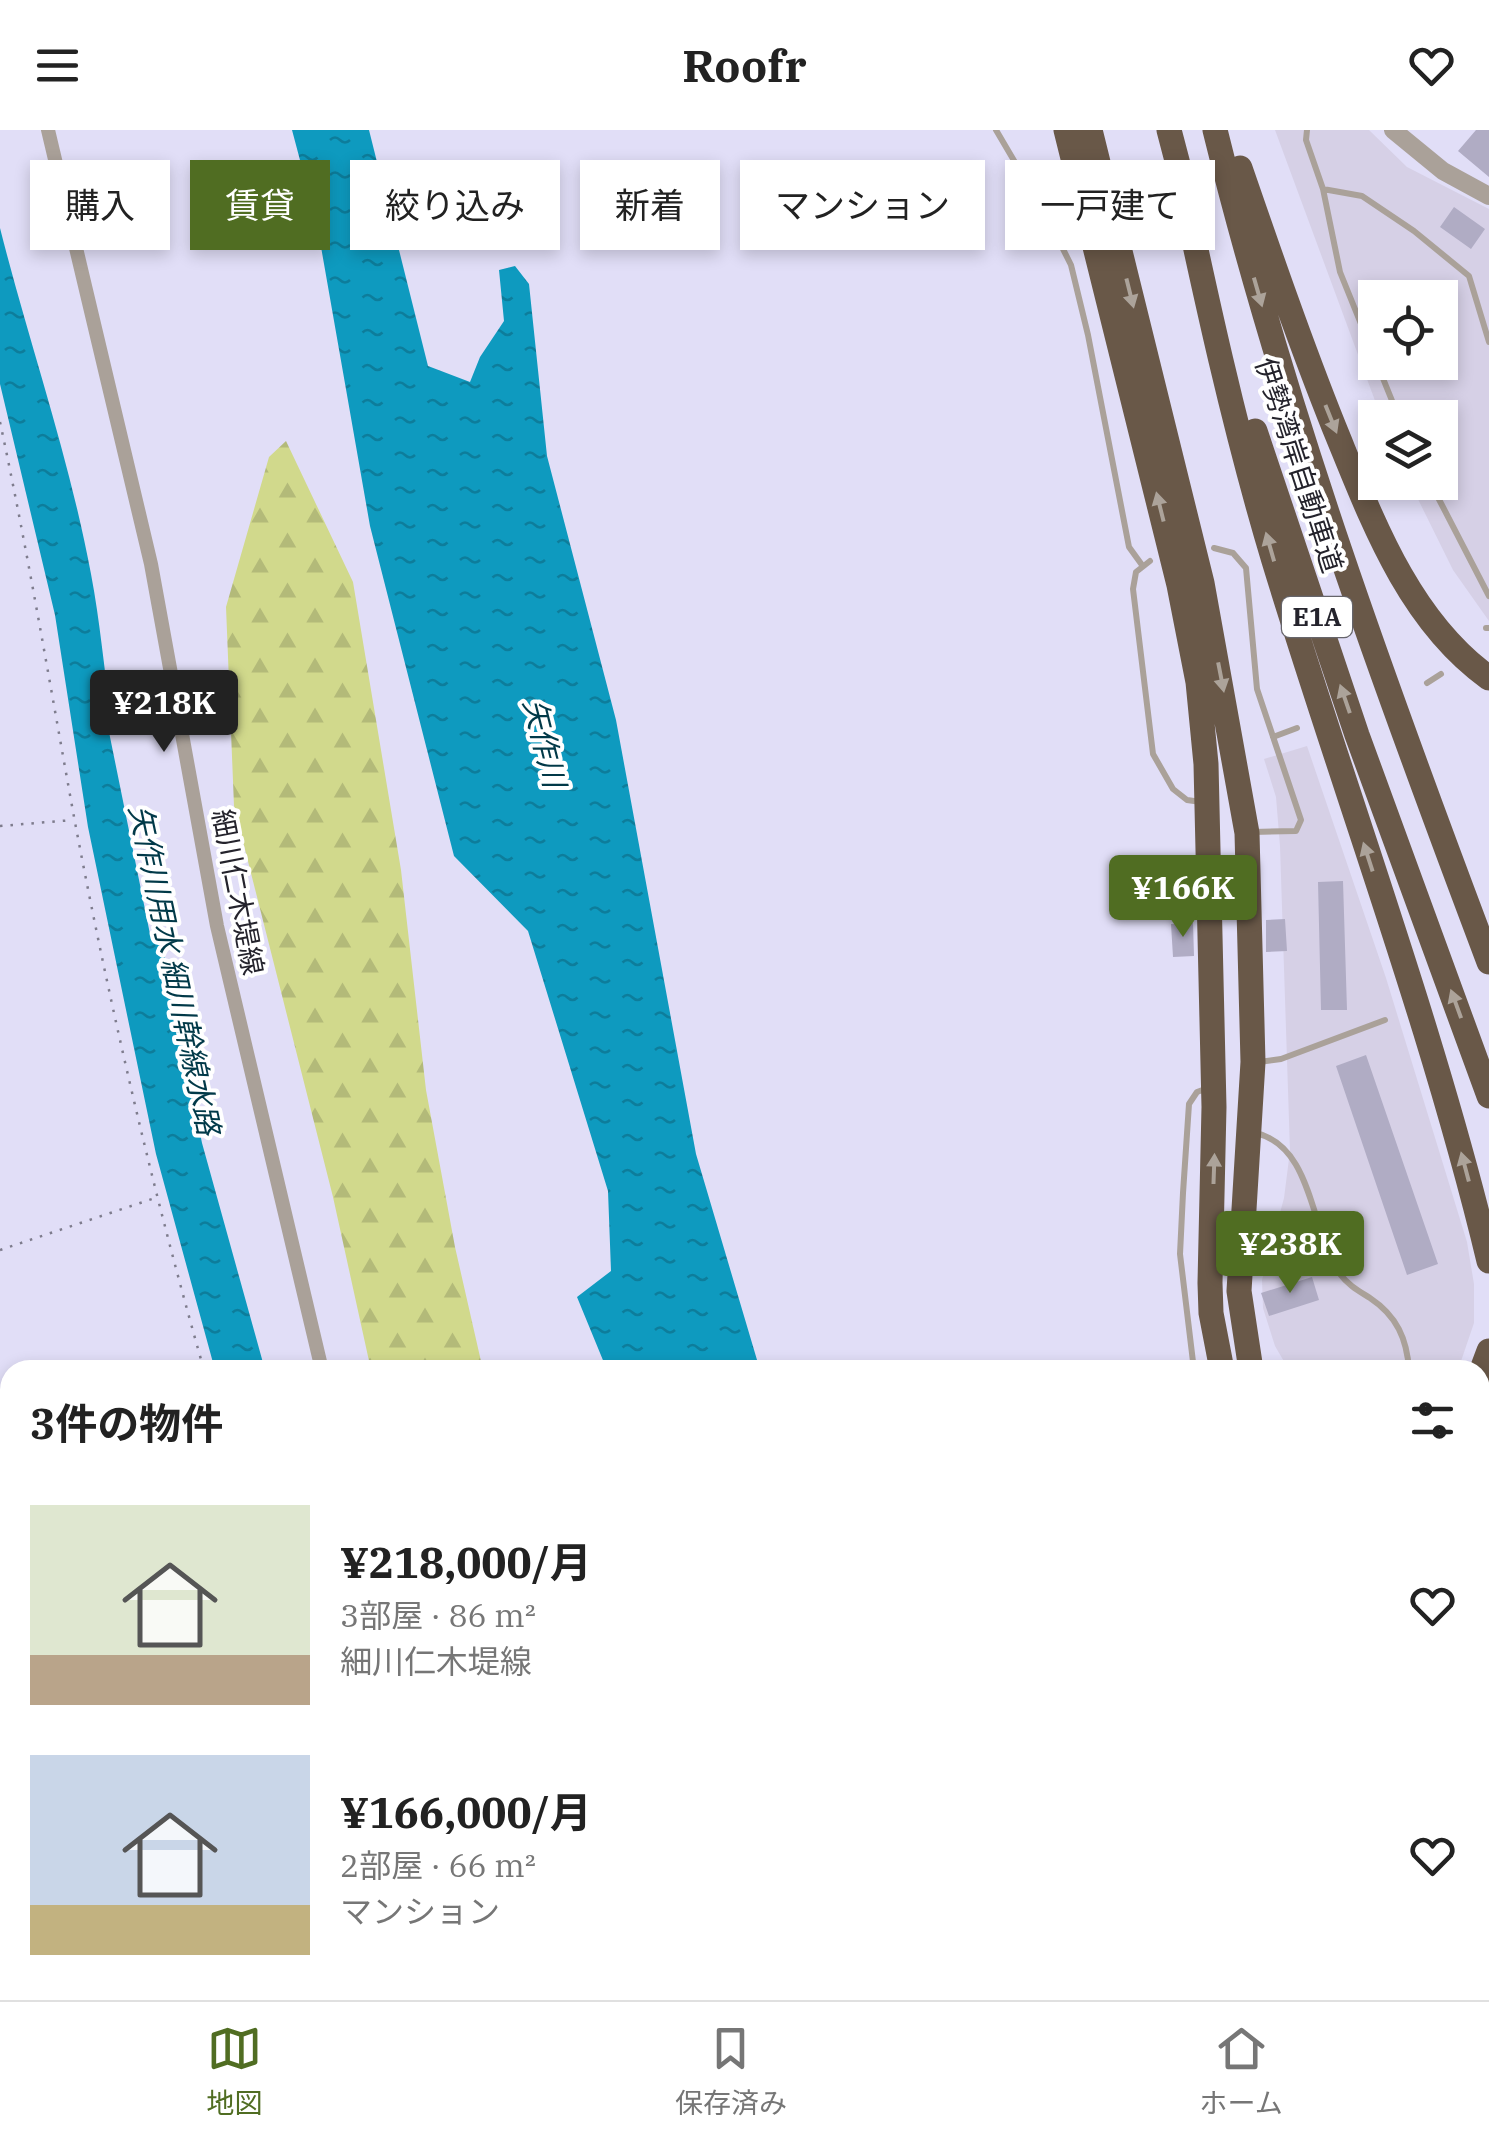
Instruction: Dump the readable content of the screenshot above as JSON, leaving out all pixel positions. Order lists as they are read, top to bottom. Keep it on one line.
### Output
{"streets":{"highway":["伊勢湾岸自動車道","E1A"],"street":["細川仁木堤線"]},"water":["矢作川","矢作川用水 細川幹線水路"],"page":{"header":"Roofr","chip":["購入","賃貸","絞り込み","新着","マンション","一戸建て"],"price":["¥218K","¥166K","¥238K"],"heading":"3件の物件","list":[{"name":"¥218,000/月","note":"3部屋 · 86 m² · 細川仁木堤線"},{"name":"¥166,000/月","note":"2部屋 · 66 m² · マンション"}],"tabs":["地図","保存済み","ホーム"]}}
